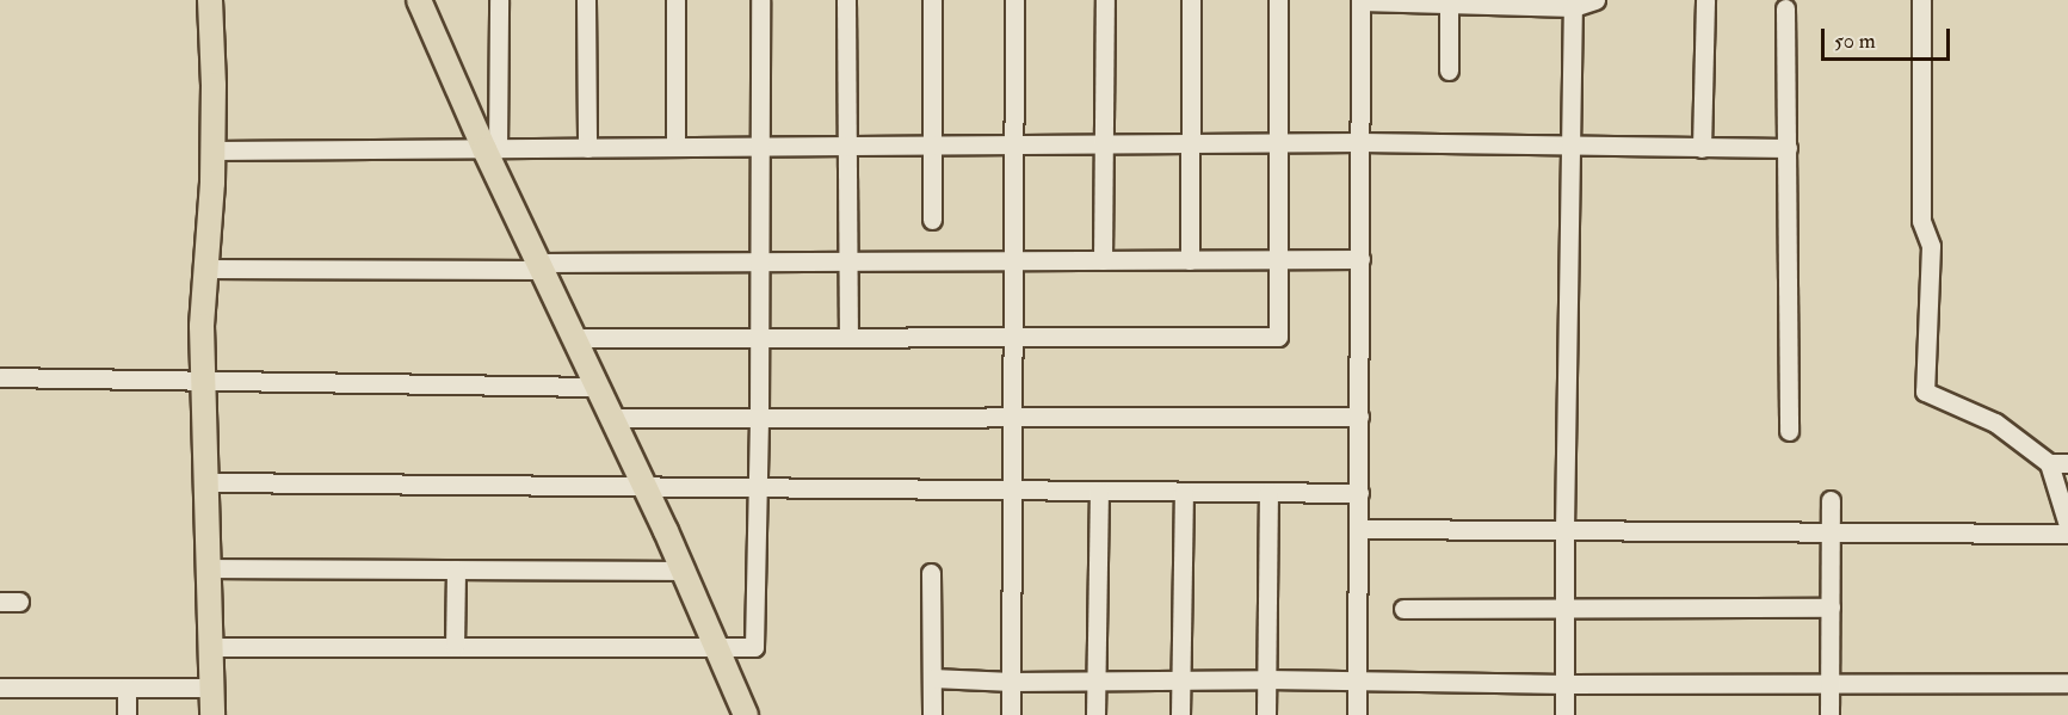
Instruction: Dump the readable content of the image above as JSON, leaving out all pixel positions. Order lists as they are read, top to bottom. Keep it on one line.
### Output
{"scale_bar":"50 m"}
